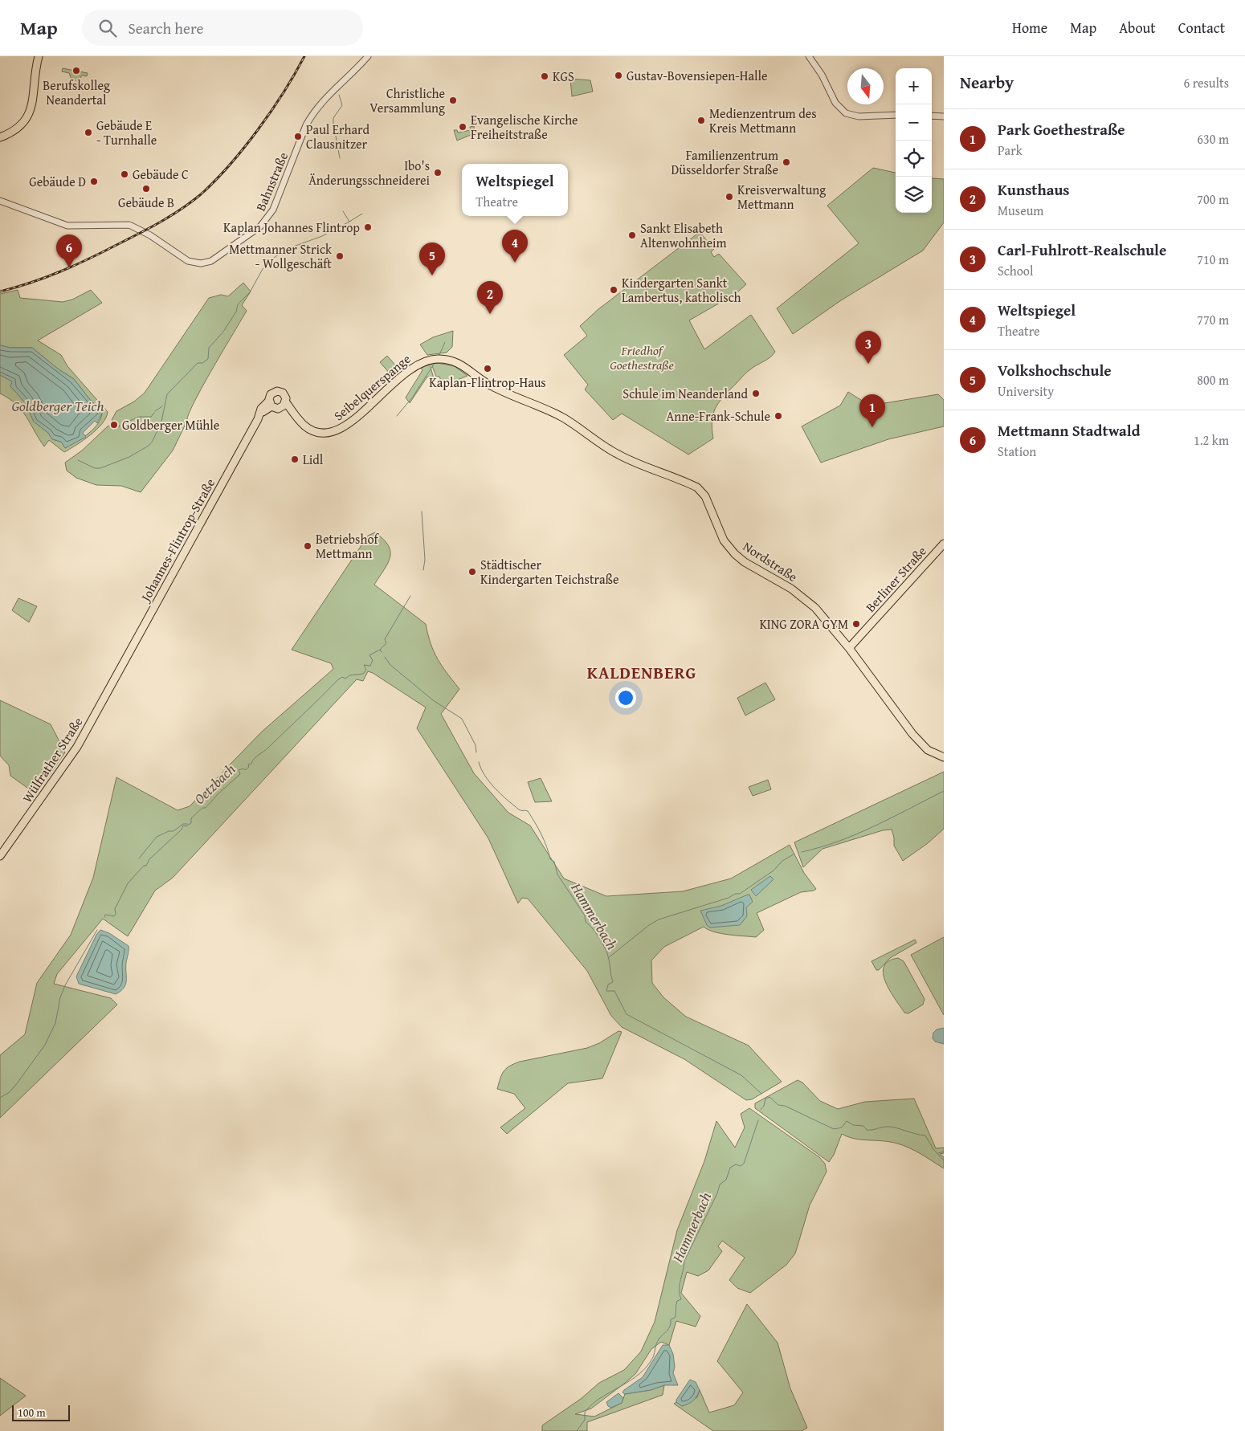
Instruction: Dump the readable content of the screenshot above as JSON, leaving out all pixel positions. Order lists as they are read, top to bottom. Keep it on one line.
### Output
{"streets":{"main road":["Seibelquerspange","Johannes-Flintrop-Straße","Nordstraße","Berliner Straße","Wülfrather Straße"],"street":["Bahnstraße"]},"crossings":[["Seibelquerspange","Johannes-Flintrop-Straße"],["Seibelquerspange","Nordstraße"],["Johannes-Flintrop-Straße","Wülfrather Straße"],["Nordstraße","Berliner Straße"]],"districts":["KALDENBERG"],"water":["Goldberger Teich","Oetzbach","Hammerbach"],"parks":["Friedhof Goethestraße"],"places":["Berufskolleg Neandertal","Gustav-Bovensiepen-Halle","KGS","Christliche Versammlung","Medienzentrum des Kreis Mettmann","Evangelische Kirche Freiheitstraße","Gebäude E - Turnhalle","Paul Erhard Clausnitzer","Familienzentrum Düsseldorfer Straße","Ibo's Änderungsschneiderei","Gebäude C","Gebäude D","Gebäude B","Kreisverwaltung Mettmann","Kaplan Johannes Flintrop","Sankt Elisabeth Altenwohnheim","Mettmanner Strick - Wollgeschäft","Kindergarten Sankt Lambertus, katholisch","Kaplan-Flintrop-Haus","Schule im Neanderland","Anne-Frank-Schule","Goldberger Mühle","Lidl","Betriebshof Mettmann","Städtischer Kindergarten Teichstraße","KING ZORA GYM"],"scale_bar":"100 m","north":"bottom","page":{"header":"Map","search":"Search here","nav":["Home","Map","About","Contact"],"heading":["Nearby","6 results"],"map_buttons":["+","−"],"list":[{"mark":"1","name":"Park Goethestraße","note":"Park","value":"630 m"},{"mark":"2","name":"Kunsthaus","note":"Museum","value":"700 m"},{"mark":"3","name":"Carl-Fuhlrott-Realschule","note":"School","value":"710 m"},{"mark":"4","name":"Weltspiegel","note":"Theatre","value":"770 m"},{"mark":"5","name":"Volkshochschule","note":"University","value":"800 m"},{"mark":"6","name":"Mettmann Stadtwald","note":"Station","value":"1.2 km"}],"popup":["Weltspiegel","Theatre"],"pins":["4","6","5","2","3","1"],"scale":"100 m"}}
